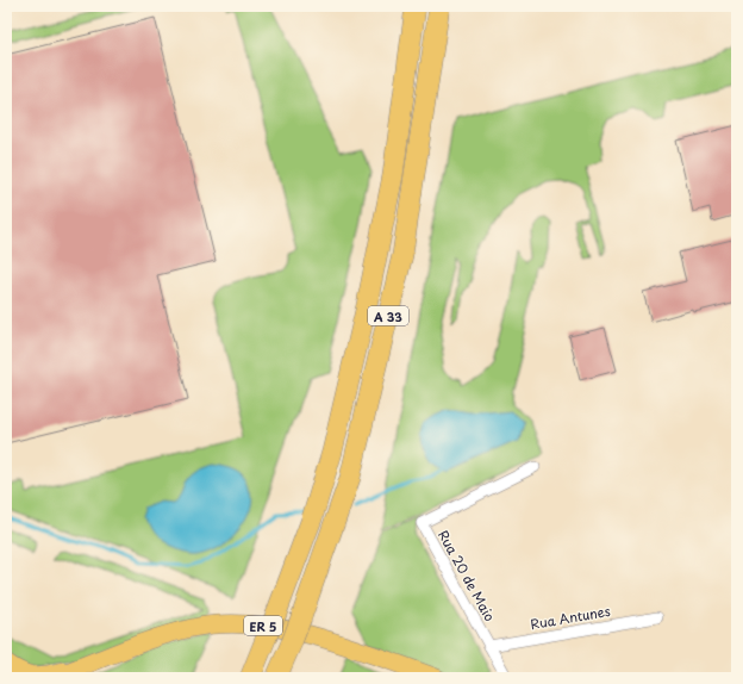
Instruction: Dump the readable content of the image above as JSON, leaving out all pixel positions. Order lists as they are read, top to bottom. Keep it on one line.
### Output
{"streets":{"highway":["A 33"],"main road":["ER 5"],"street":["Rua 20 de Maio","Rua Antunes"]},"crossings":[["Rua 20 de Maio","Rua Antunes"]]}
